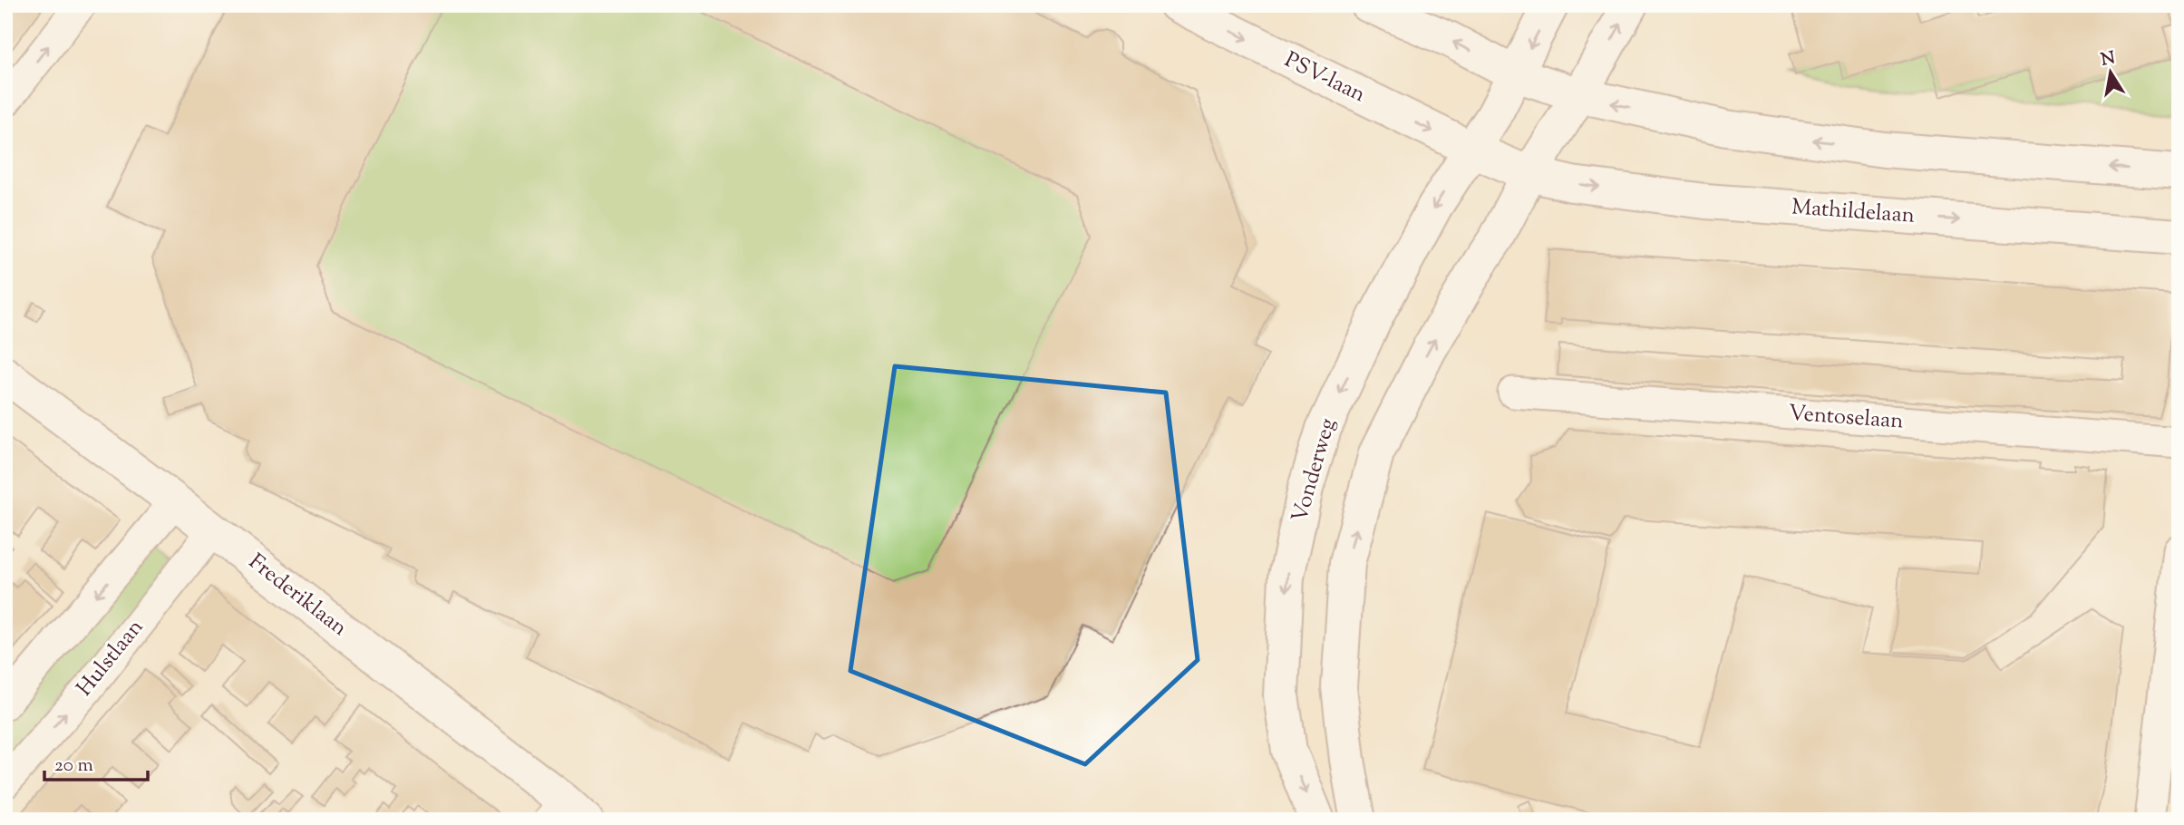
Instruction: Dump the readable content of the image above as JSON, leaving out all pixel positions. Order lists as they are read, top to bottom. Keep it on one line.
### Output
{"streets":{"main road":["PSV-laan","Mathildelaan","Vonderweg","Frederiklaan"],"street":["Ventoselaan","Hulstlaan"]},"crossings":[["PSV-laan","Mathildelaan"],["PSV-laan","Vonderweg"],["Frederiklaan","Hulstlaan"]],"scale_bar":"20 m","north":"top"}
